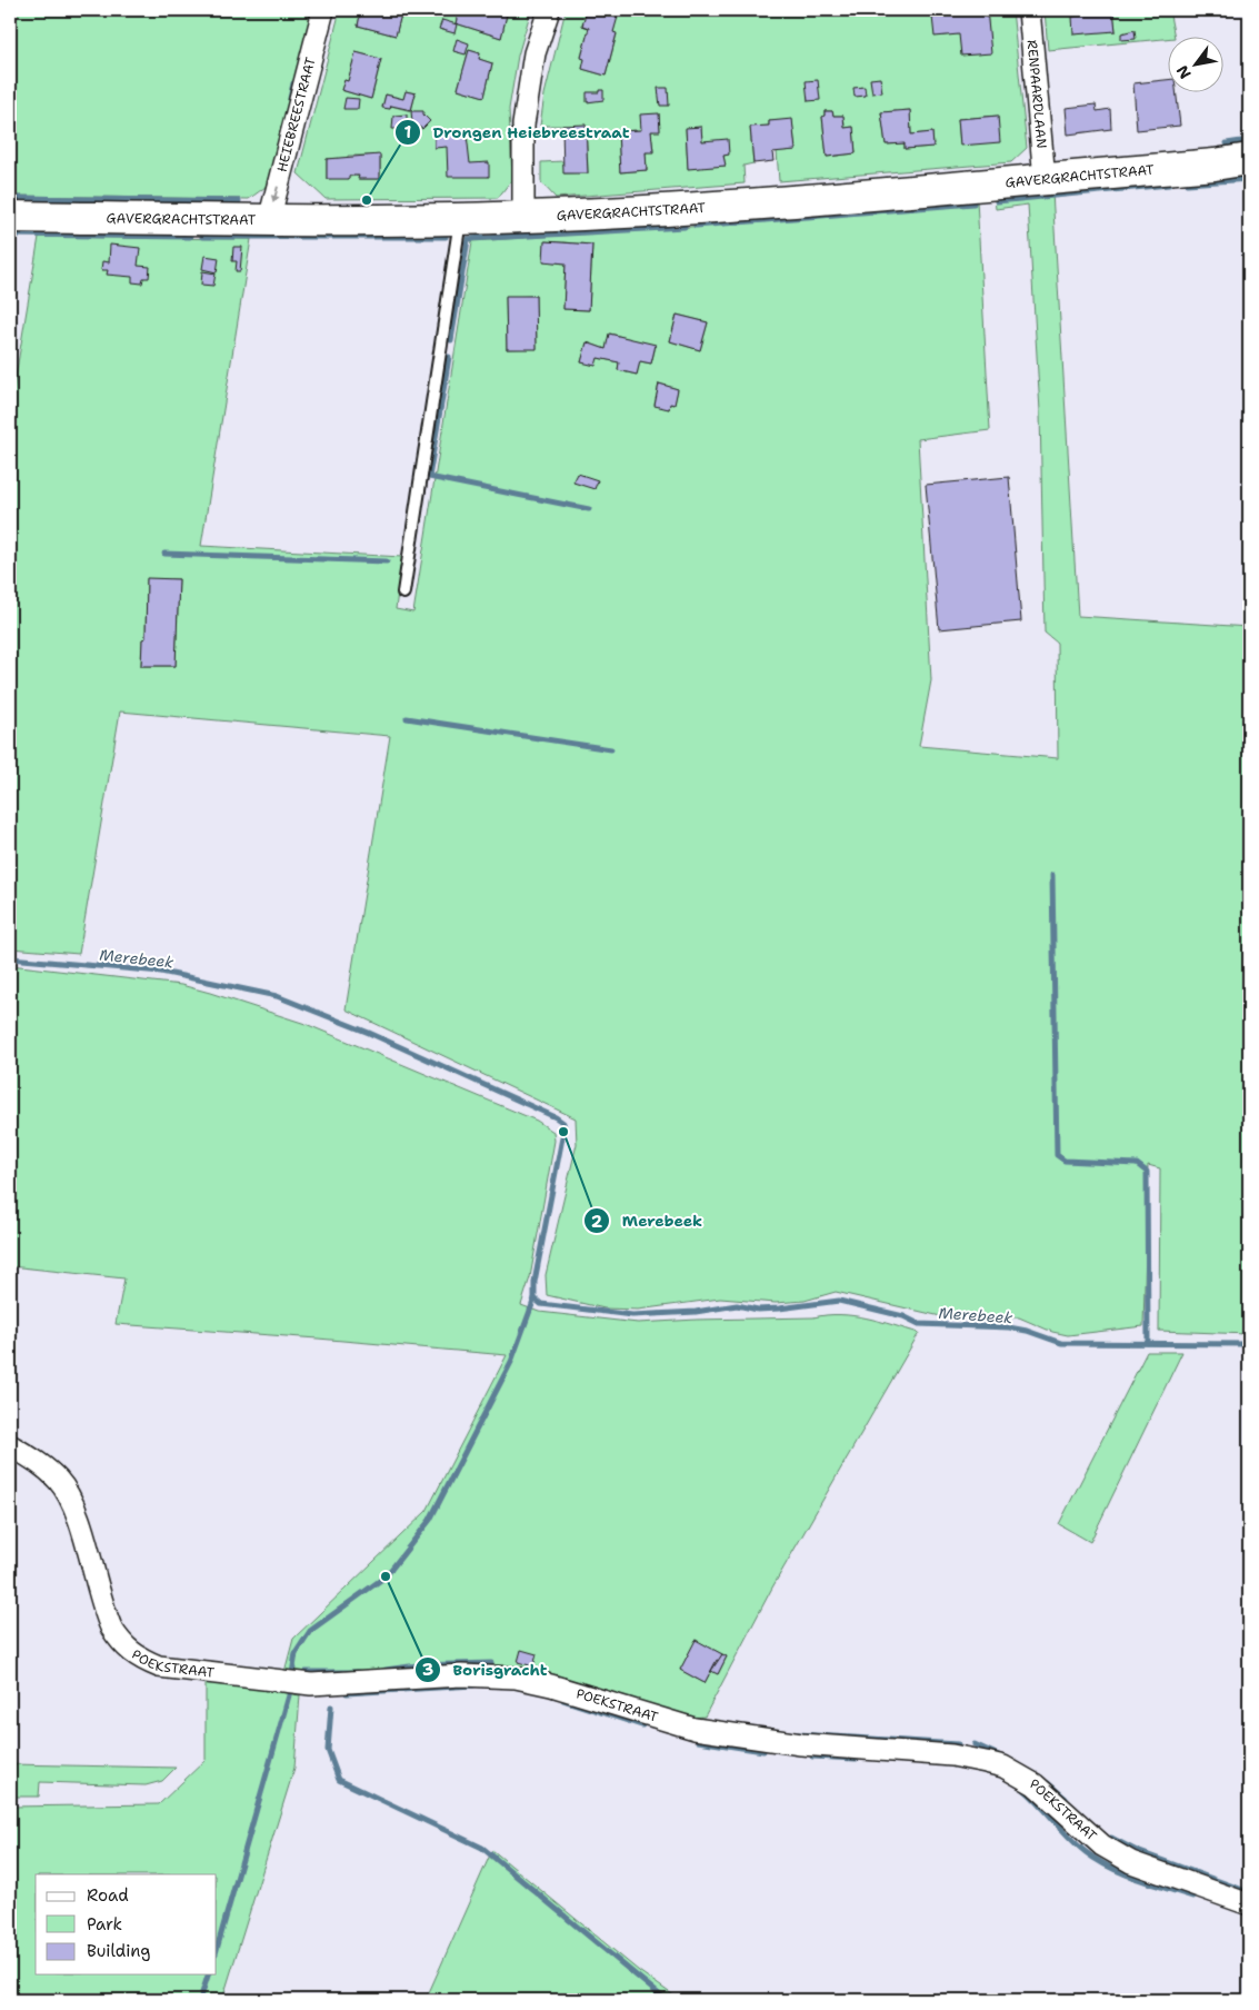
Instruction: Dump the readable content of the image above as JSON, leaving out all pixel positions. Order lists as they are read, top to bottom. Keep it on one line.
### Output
{"streets":{"street":["RENPAARDLAAN","HEIEBREESTRAAT","GAVERGRACHTSTRAAT","POEKSTRAAT"]},"crossings":[["RENPAARDLAAN","GAVERGRACHTSTRAAT"],["HEIEBREESTRAAT","GAVERGRACHTSTRAAT"]],"one_way":["HEIEBREESTRAAT"],"water":["Merebeek"],"places":["Drongen Heiebreestraat","Merebeek","Borisgracht"],"legend":["Road","Park","Building"],"north":"bottom left"}
